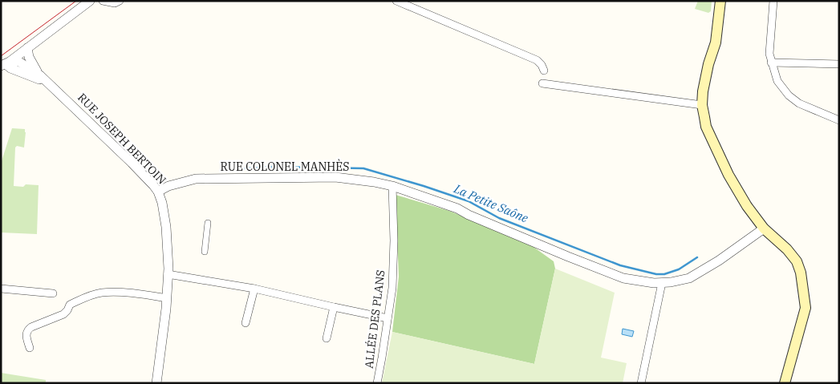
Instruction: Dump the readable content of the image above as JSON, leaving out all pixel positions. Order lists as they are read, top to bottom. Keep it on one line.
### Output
{"streets":{"street":["RUE JOSEPH BERTOIN","RUE COLONEL MANHÈS","ALLÉE DES PLANS"]},"crossings":[["RUE JOSEPH BERTOIN","RUE COLONEL MANHÈS"],["RUE COLONEL MANHÈS","ALLÉE DES PLANS"]],"water":["La Petite Saône"]}
